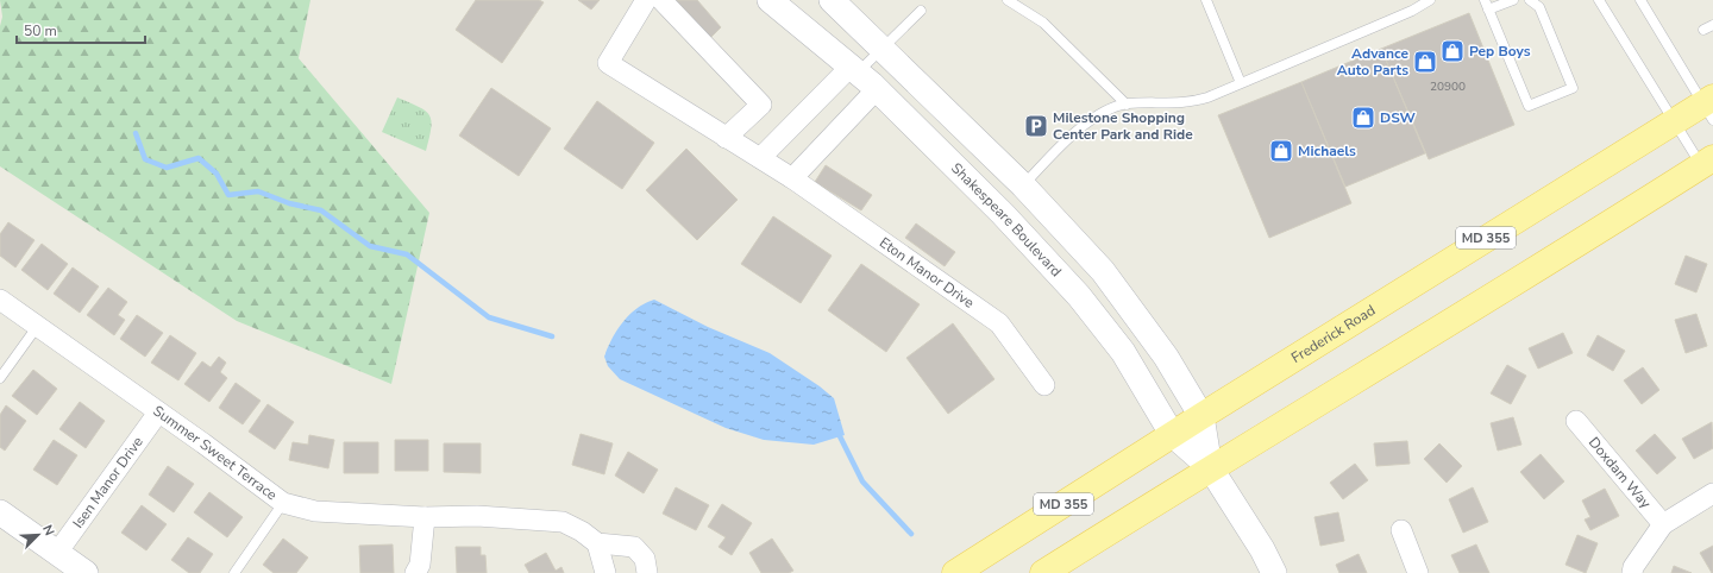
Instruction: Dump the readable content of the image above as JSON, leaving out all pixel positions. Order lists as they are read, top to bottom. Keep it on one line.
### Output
{"streets":{"main road":["MD 355","Frederick Road"],"street":["Shakespeare Boulevard","Eton Manor Drive","Summer Sweet Terrace","Doxdam Way","Isen Manor Drive"]},"crossings":[["Shakespeare Boulevard","Frederick Road"],["Summer Sweet Terrace","Isen Manor Drive"]],"places":{"shop":["Pep Boys","Advance Auto Parts","DSW","Michaels"],"parking":["Milestone Shopping Center Park and Ride"]},"house_numbers":["20900"],"scale_bar":"50 m","north":"top right"}
